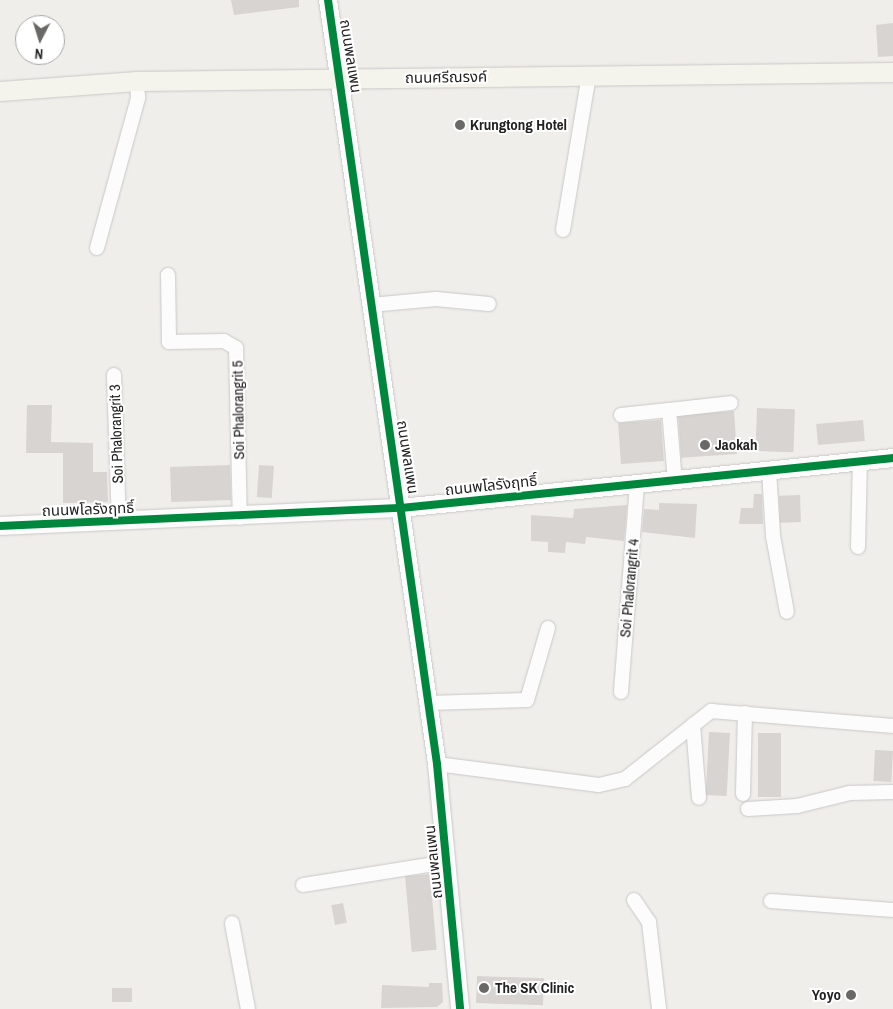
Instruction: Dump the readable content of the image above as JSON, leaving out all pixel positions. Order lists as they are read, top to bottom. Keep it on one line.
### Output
{"streets":{"main road":["ถนนศรีณรงค์"],"street":["ถนนพลแพน","Soi Phalorangrit 5","Soi Phalorangrit 3","ถนนพโลรังฤทธิ์","Soi Phalorangrit 4"]},"crossings":[["ถนนพลแพน","ถนนศรีณรงค์"],["ถนนพลแพน","ถนนพโลรังฤทธิ์"],["Soi Phalorangrit 5","ถนนพโลรังฤทธิ์"],["Soi Phalorangrit 3","ถนนพโลรังฤทธิ์"],["ถนนพโลรังฤทธิ์","Soi Phalorangrit 4"]],"places":["Krungtong Hotel","Jaokah","The SK Clinic","Yoyo"],"north":"bottom"}
